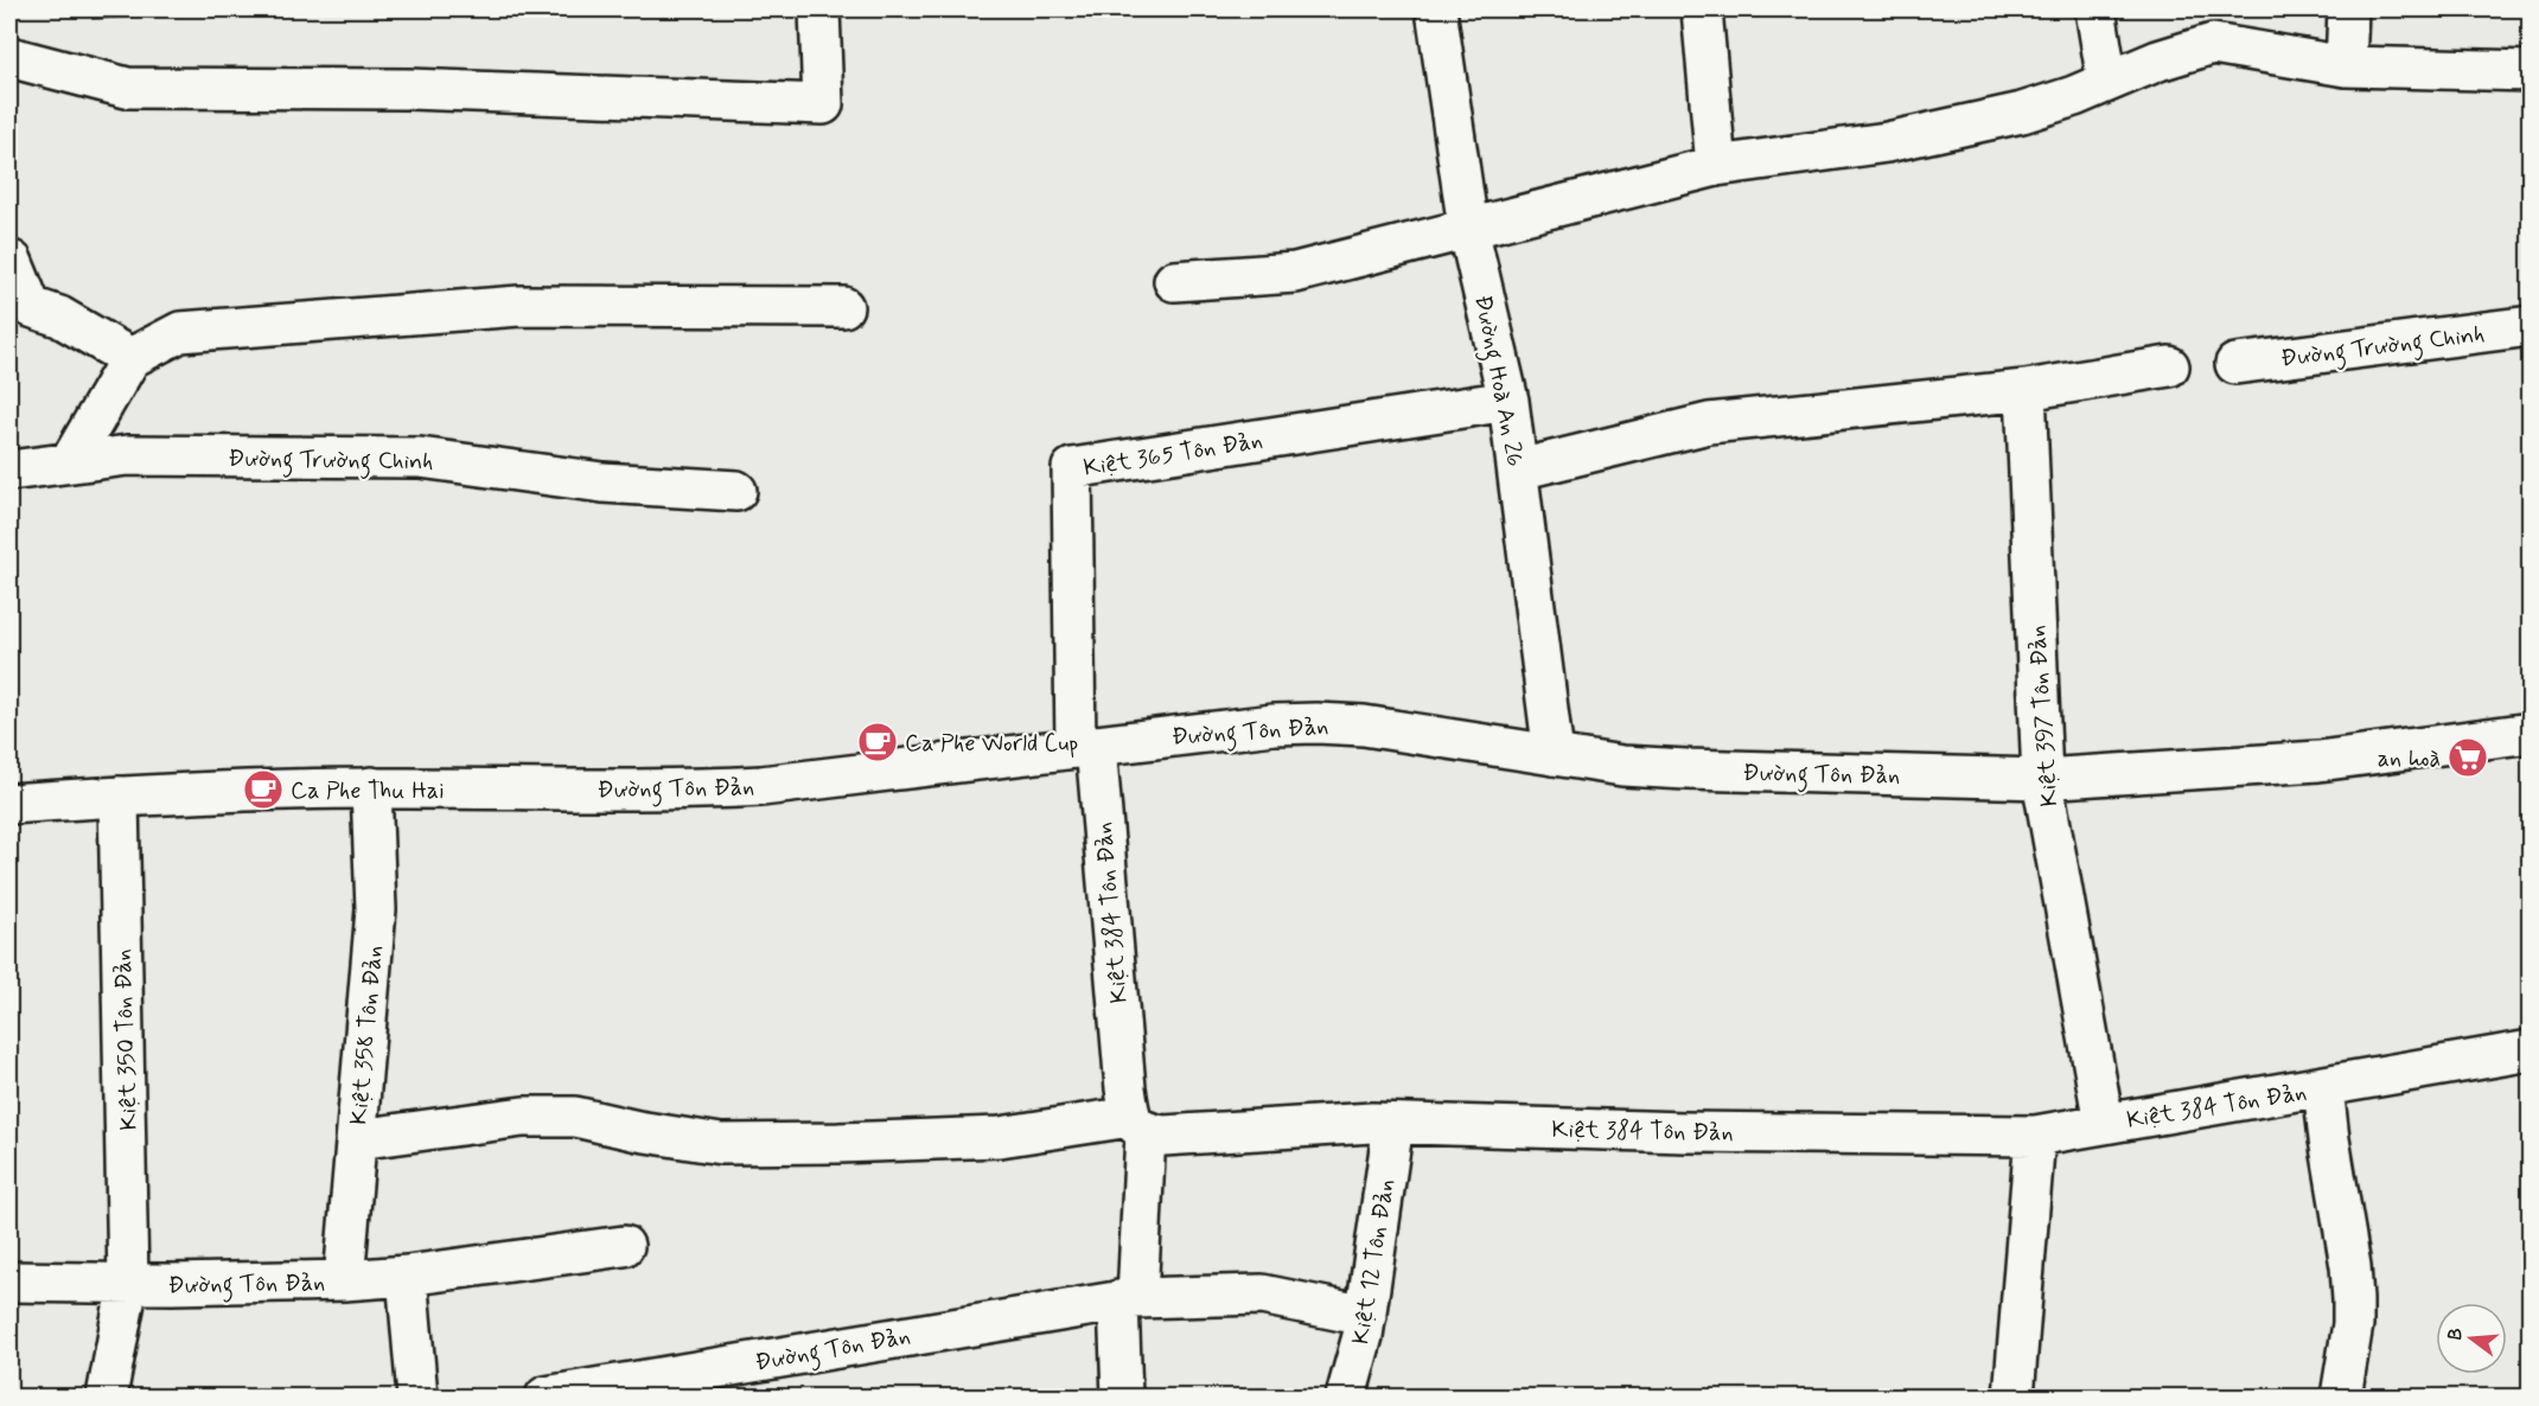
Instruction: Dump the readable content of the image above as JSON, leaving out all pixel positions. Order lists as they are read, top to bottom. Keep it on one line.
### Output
{"streets":{"street":["Đường Trường Chinh","Đường Hoà An 26","Kiệt 365 Tôn Đản","Kiệt 397 Tôn Đản","Đường Tôn Đản","Kiệt 384 Tôn Đản","Kiệt 358 Tôn Đản","Kiệt 350 Tôn Đản","Kiệt 12 Tôn Đản"]},"crossings":[["Đường Hoà An 26","Kiệt 365 Tôn Đản"],["Đường Hoà An 26","Đường Tôn Đản"],["Kiệt 365 Tôn Đản","Đường Tôn Đản"],["Kiệt 365 Tôn Đản","Kiệt 384 Tôn Đản"],["Kiệt 397 Tôn Đản","Đường Tôn Đản"],["Kiệt 397 Tôn Đản","Kiệt 384 Tôn Đản"],["Đường Tôn Đản","Kiệt 384 Tôn Đản"],["Đường Tôn Đản","Kiệt 358 Tôn Đản"],["Đường Tôn Đản","Kiệt 350 Tôn Đản"],["Đường Tôn Đản","Kiệt 12 Tôn Đản"],["Kiệt 384 Tôn Đản","Kiệt 12 Tôn Đản"]],"places":{"cafe":["Ca Phe World Cup","Ca Phe Thu Hai"],"supermarket":["an hoà"]},"north":"left"}
